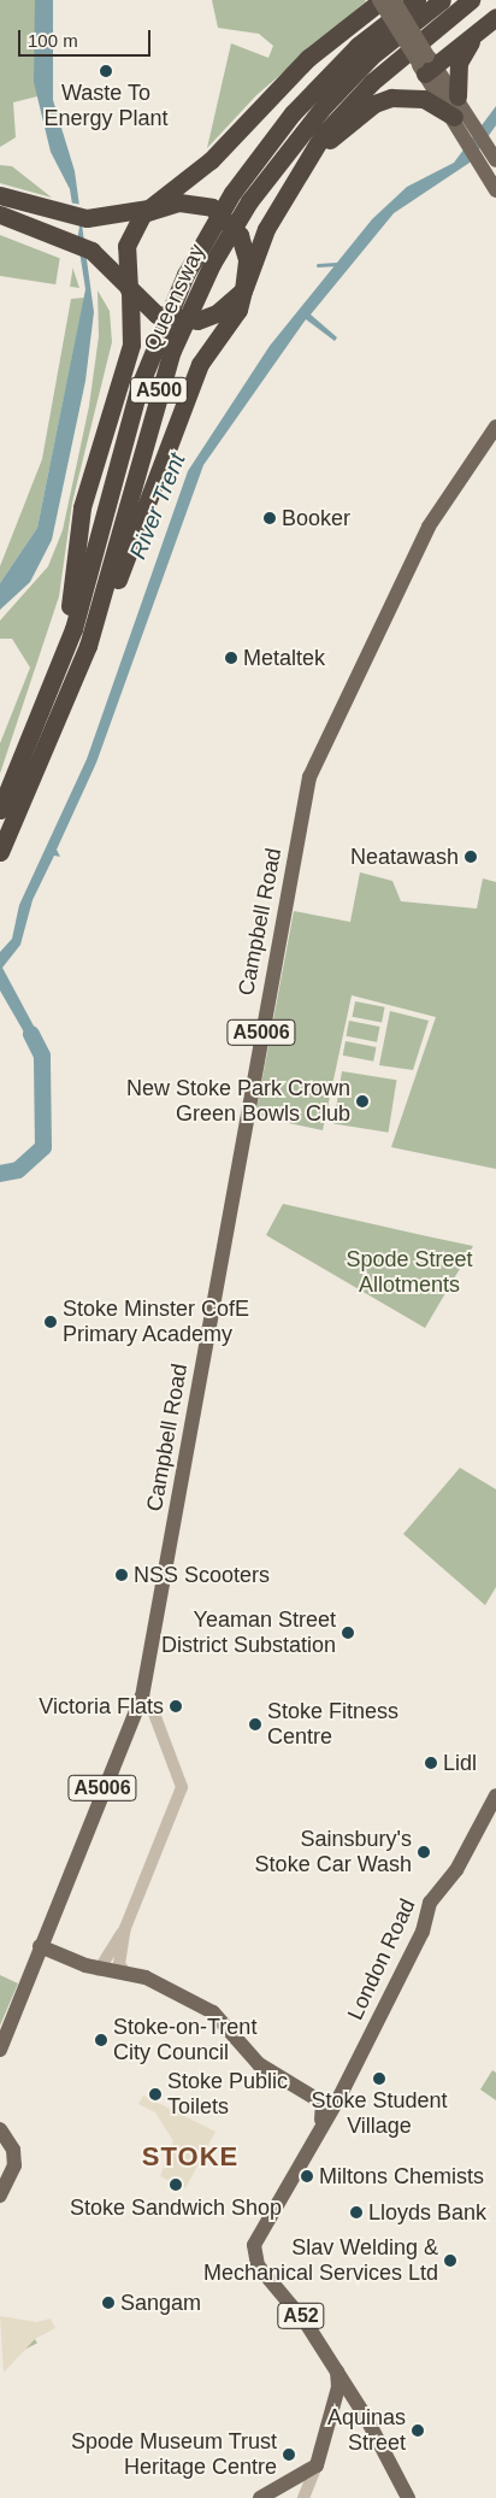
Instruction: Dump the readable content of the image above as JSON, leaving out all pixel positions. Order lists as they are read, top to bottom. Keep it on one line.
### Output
{"streets":{"highway":["Queensway","A500"],"main road":["Campbell Road","A5006","London Road","A52"]},"crossings":[["Campbell Road","A5006"],["London Road","A52"]],"districts":["STOKE"],"water":["River Trent"],"parks":["Spode Street Allotments"],"places":["Waste To Energy Plant","Booker","Metaltek","Neatawash","New Stoke Park Crown Green Bowls Club","Stoke Minster CofE Primary Academy","NSS Scooters","Yeaman Street District Substation","Victoria Flats","Stoke Fitness Centre","Lidl","Sainsbury's Stoke Car Wash","Stoke-on-Trent City Council","Stoke Student Village","Stoke Public Toilets","Miltons Chemists","Stoke Sandwich Shop","Lloyds Bank","Slav Welding & Mechanical Services Ltd","Sangam","Aquinas Street","Spode Museum Trust Heritage Centre"],"scale_bar":"100 m"}
